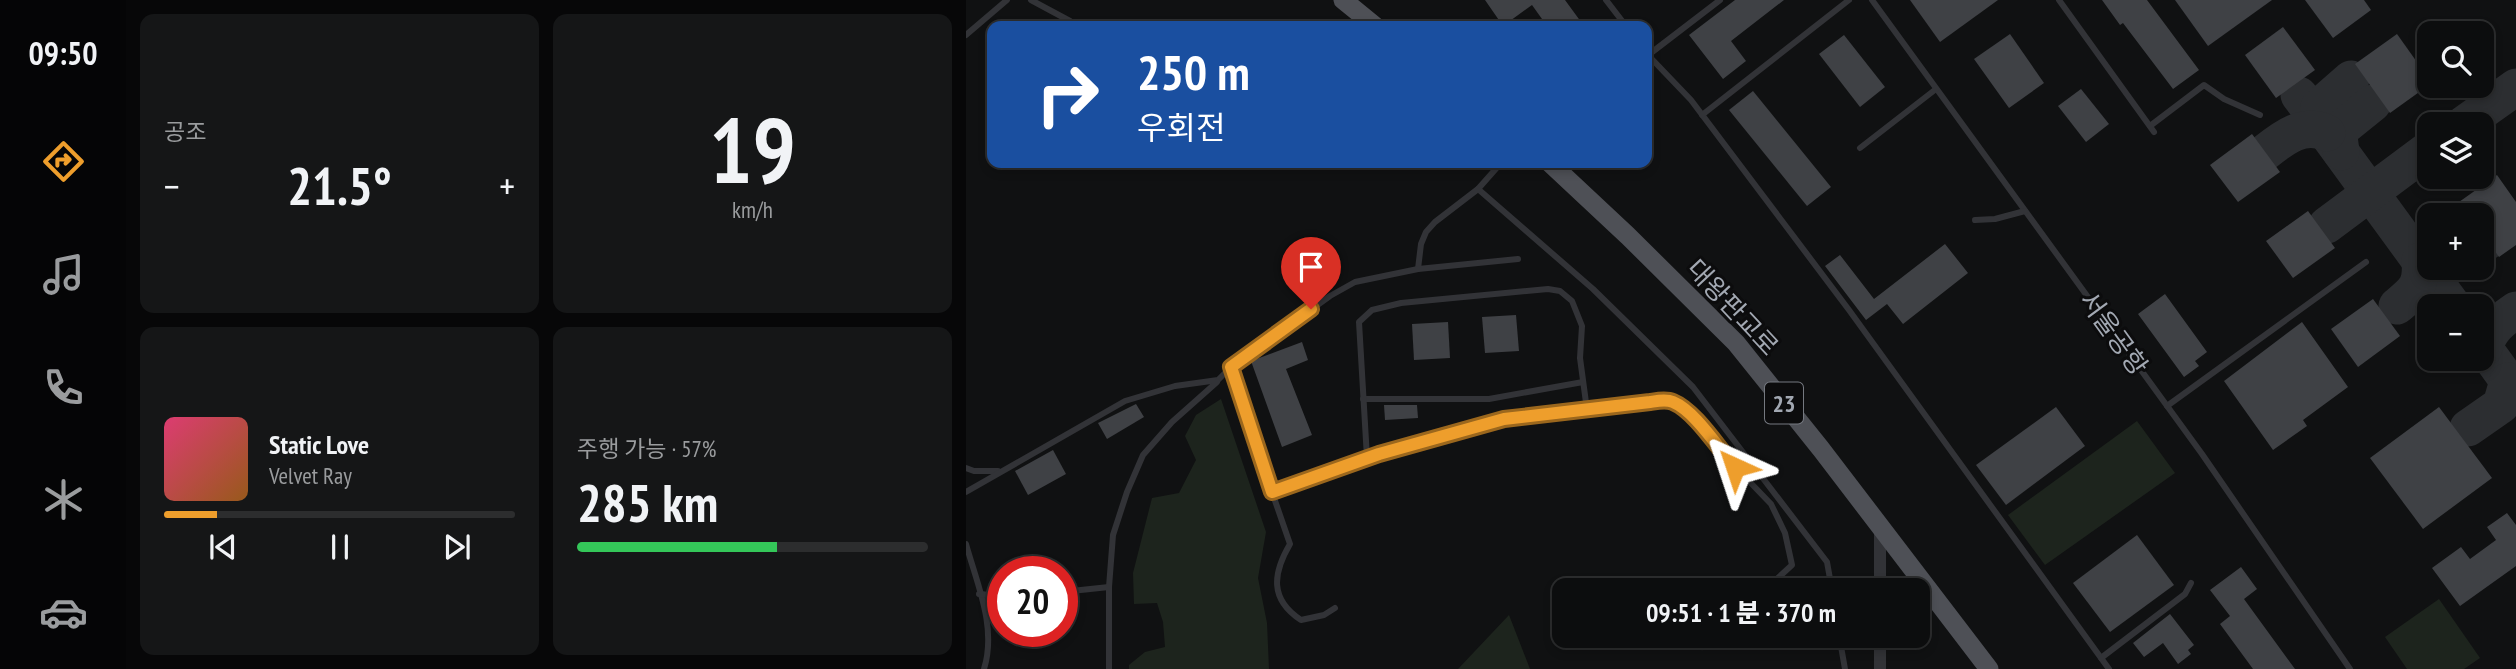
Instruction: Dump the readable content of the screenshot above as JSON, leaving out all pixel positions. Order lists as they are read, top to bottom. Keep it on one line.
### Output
{"streets":{"main road":["대왕판교로","23"],"lane":["서울공항"]},"page":{"tabs":"09:50","tile":["공조",["19","km/h"],["주행 가능 · 57%","285 km"]],"map_buttons":["+","−"],"turn":["250 m","우회전"],"heat":["−","21.5°","+"],"song":["Static Love","Velvet Ray"],"limit":"20","trip":"09:51 · 1 분 · 370 m"}}
